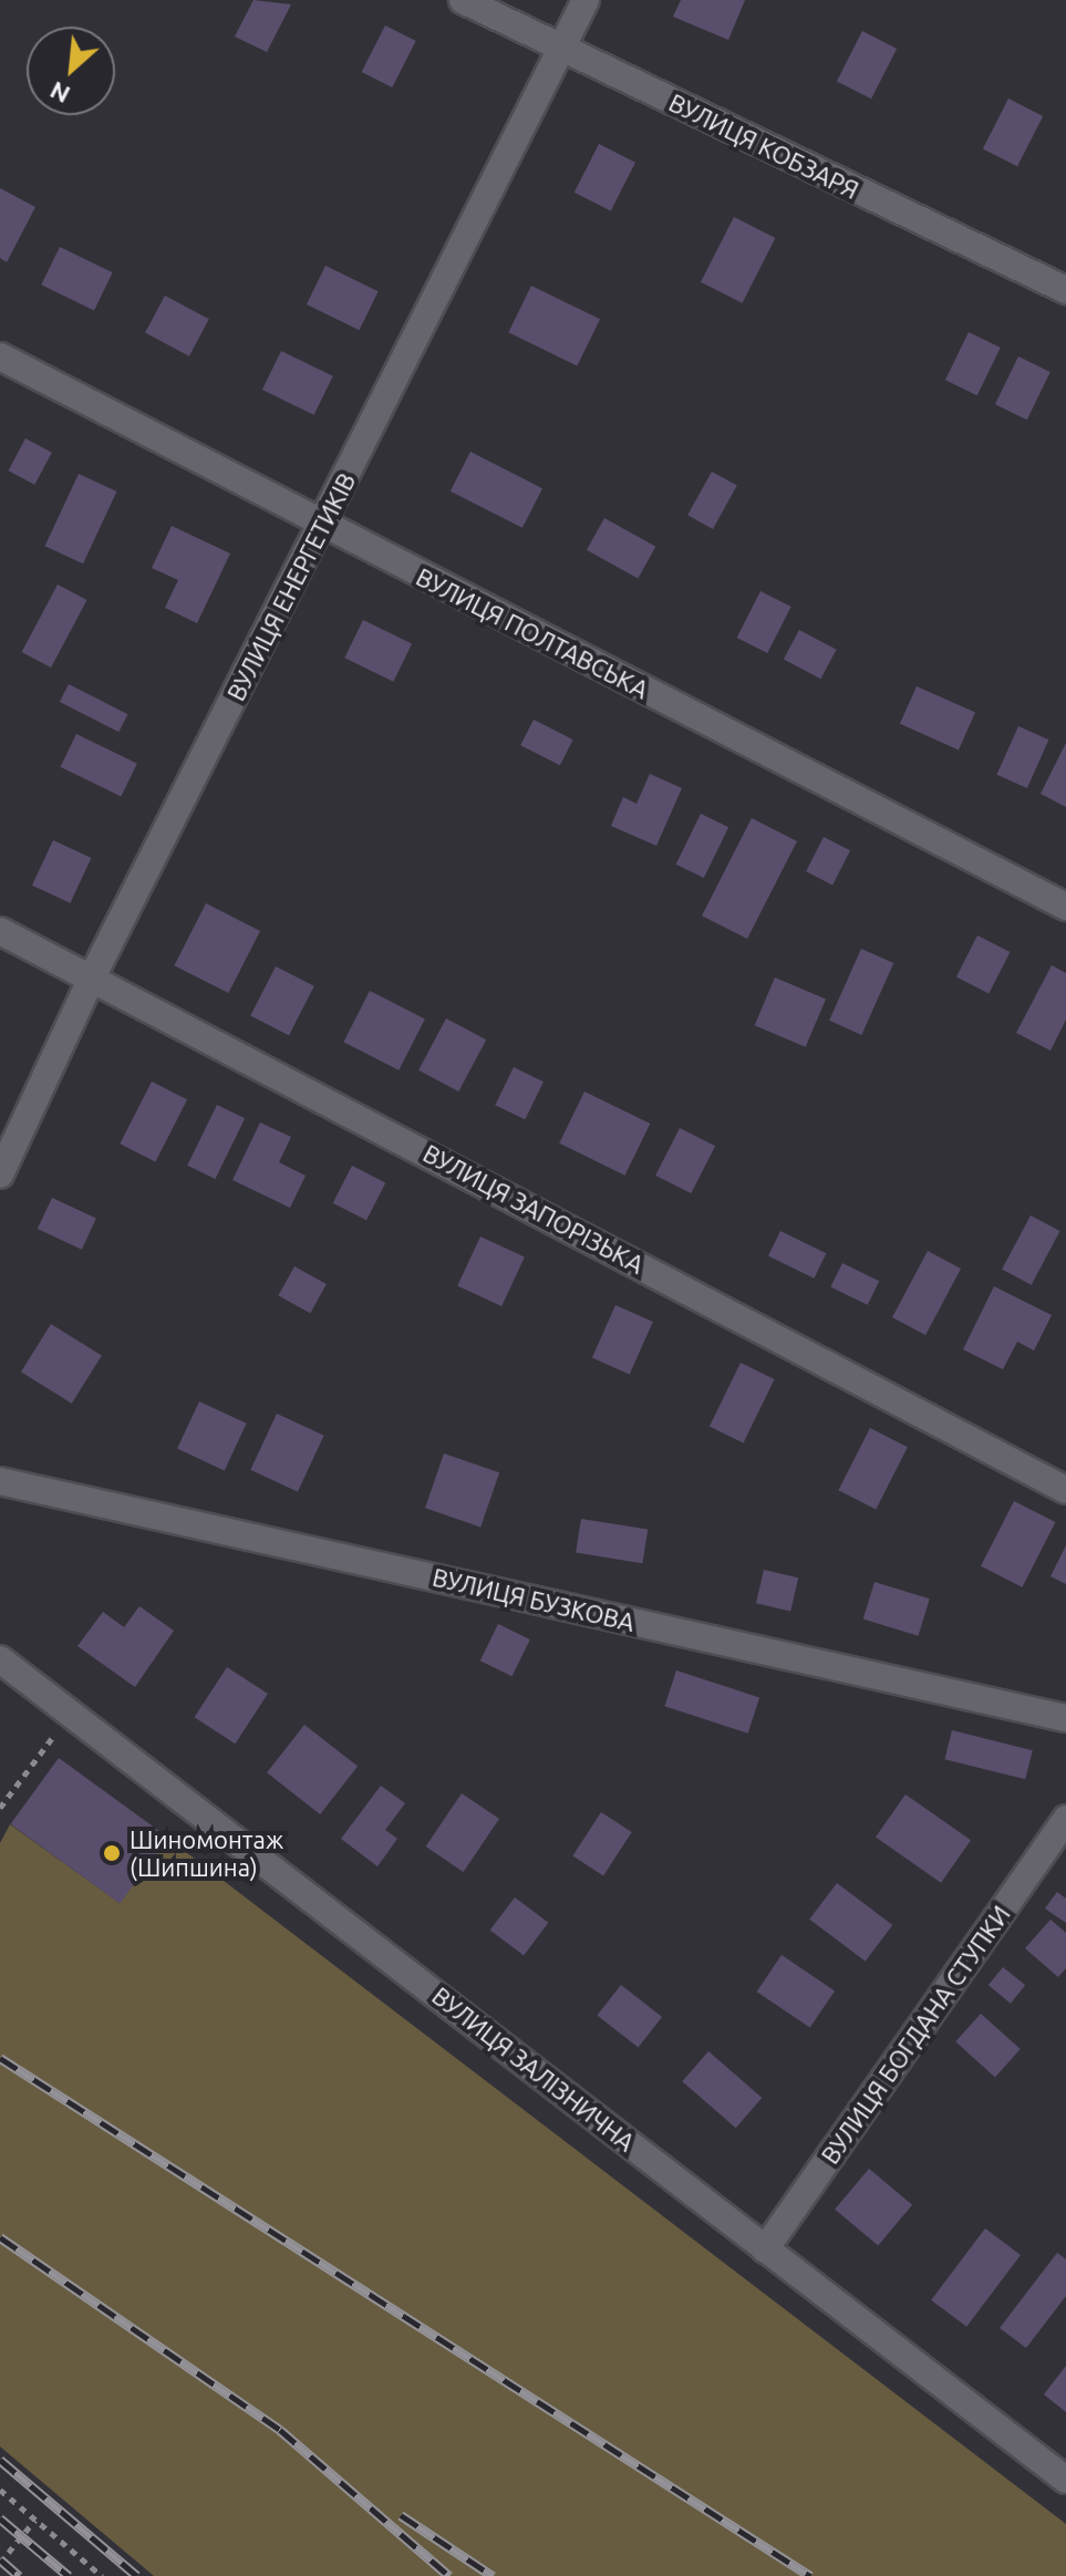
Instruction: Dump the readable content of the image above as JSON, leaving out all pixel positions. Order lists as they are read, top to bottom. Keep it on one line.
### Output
{"streets":{"street":["ВУЛИЦЯ КОБЗАРЯ","ВУЛИЦЯ ЕНЕРГЕТИКІВ","ВУЛИЦЯ ПОЛТАВСЬКА","ВУЛИЦЯ ЗАПОРІЗЬКА","ВУЛИЦЯ БУЗКОВА","ВУЛИЦЯ БОГДАНА СТУПКИ","ВУЛИЦЯ ЗАЛІЗНИЧНА"]},"crossings":[["ВУЛИЦЯ КОБЗАРЯ","ВУЛИЦЯ ЕНЕРГЕТИКІВ"],["ВУЛИЦЯ ЕНЕРГЕТИКІВ","ВУЛИЦЯ ПОЛТАВСЬКА"],["ВУЛИЦЯ ЕНЕРГЕТИКІВ","ВУЛИЦЯ ЗАПОРІЗЬКА"],["ВУЛИЦЯ БОГДАНА СТУПКИ","ВУЛИЦЯ ЗАЛІЗНИЧНА"]],"places":["Шиномонтаж (Шипшина)"],"north":"bottom left"}
